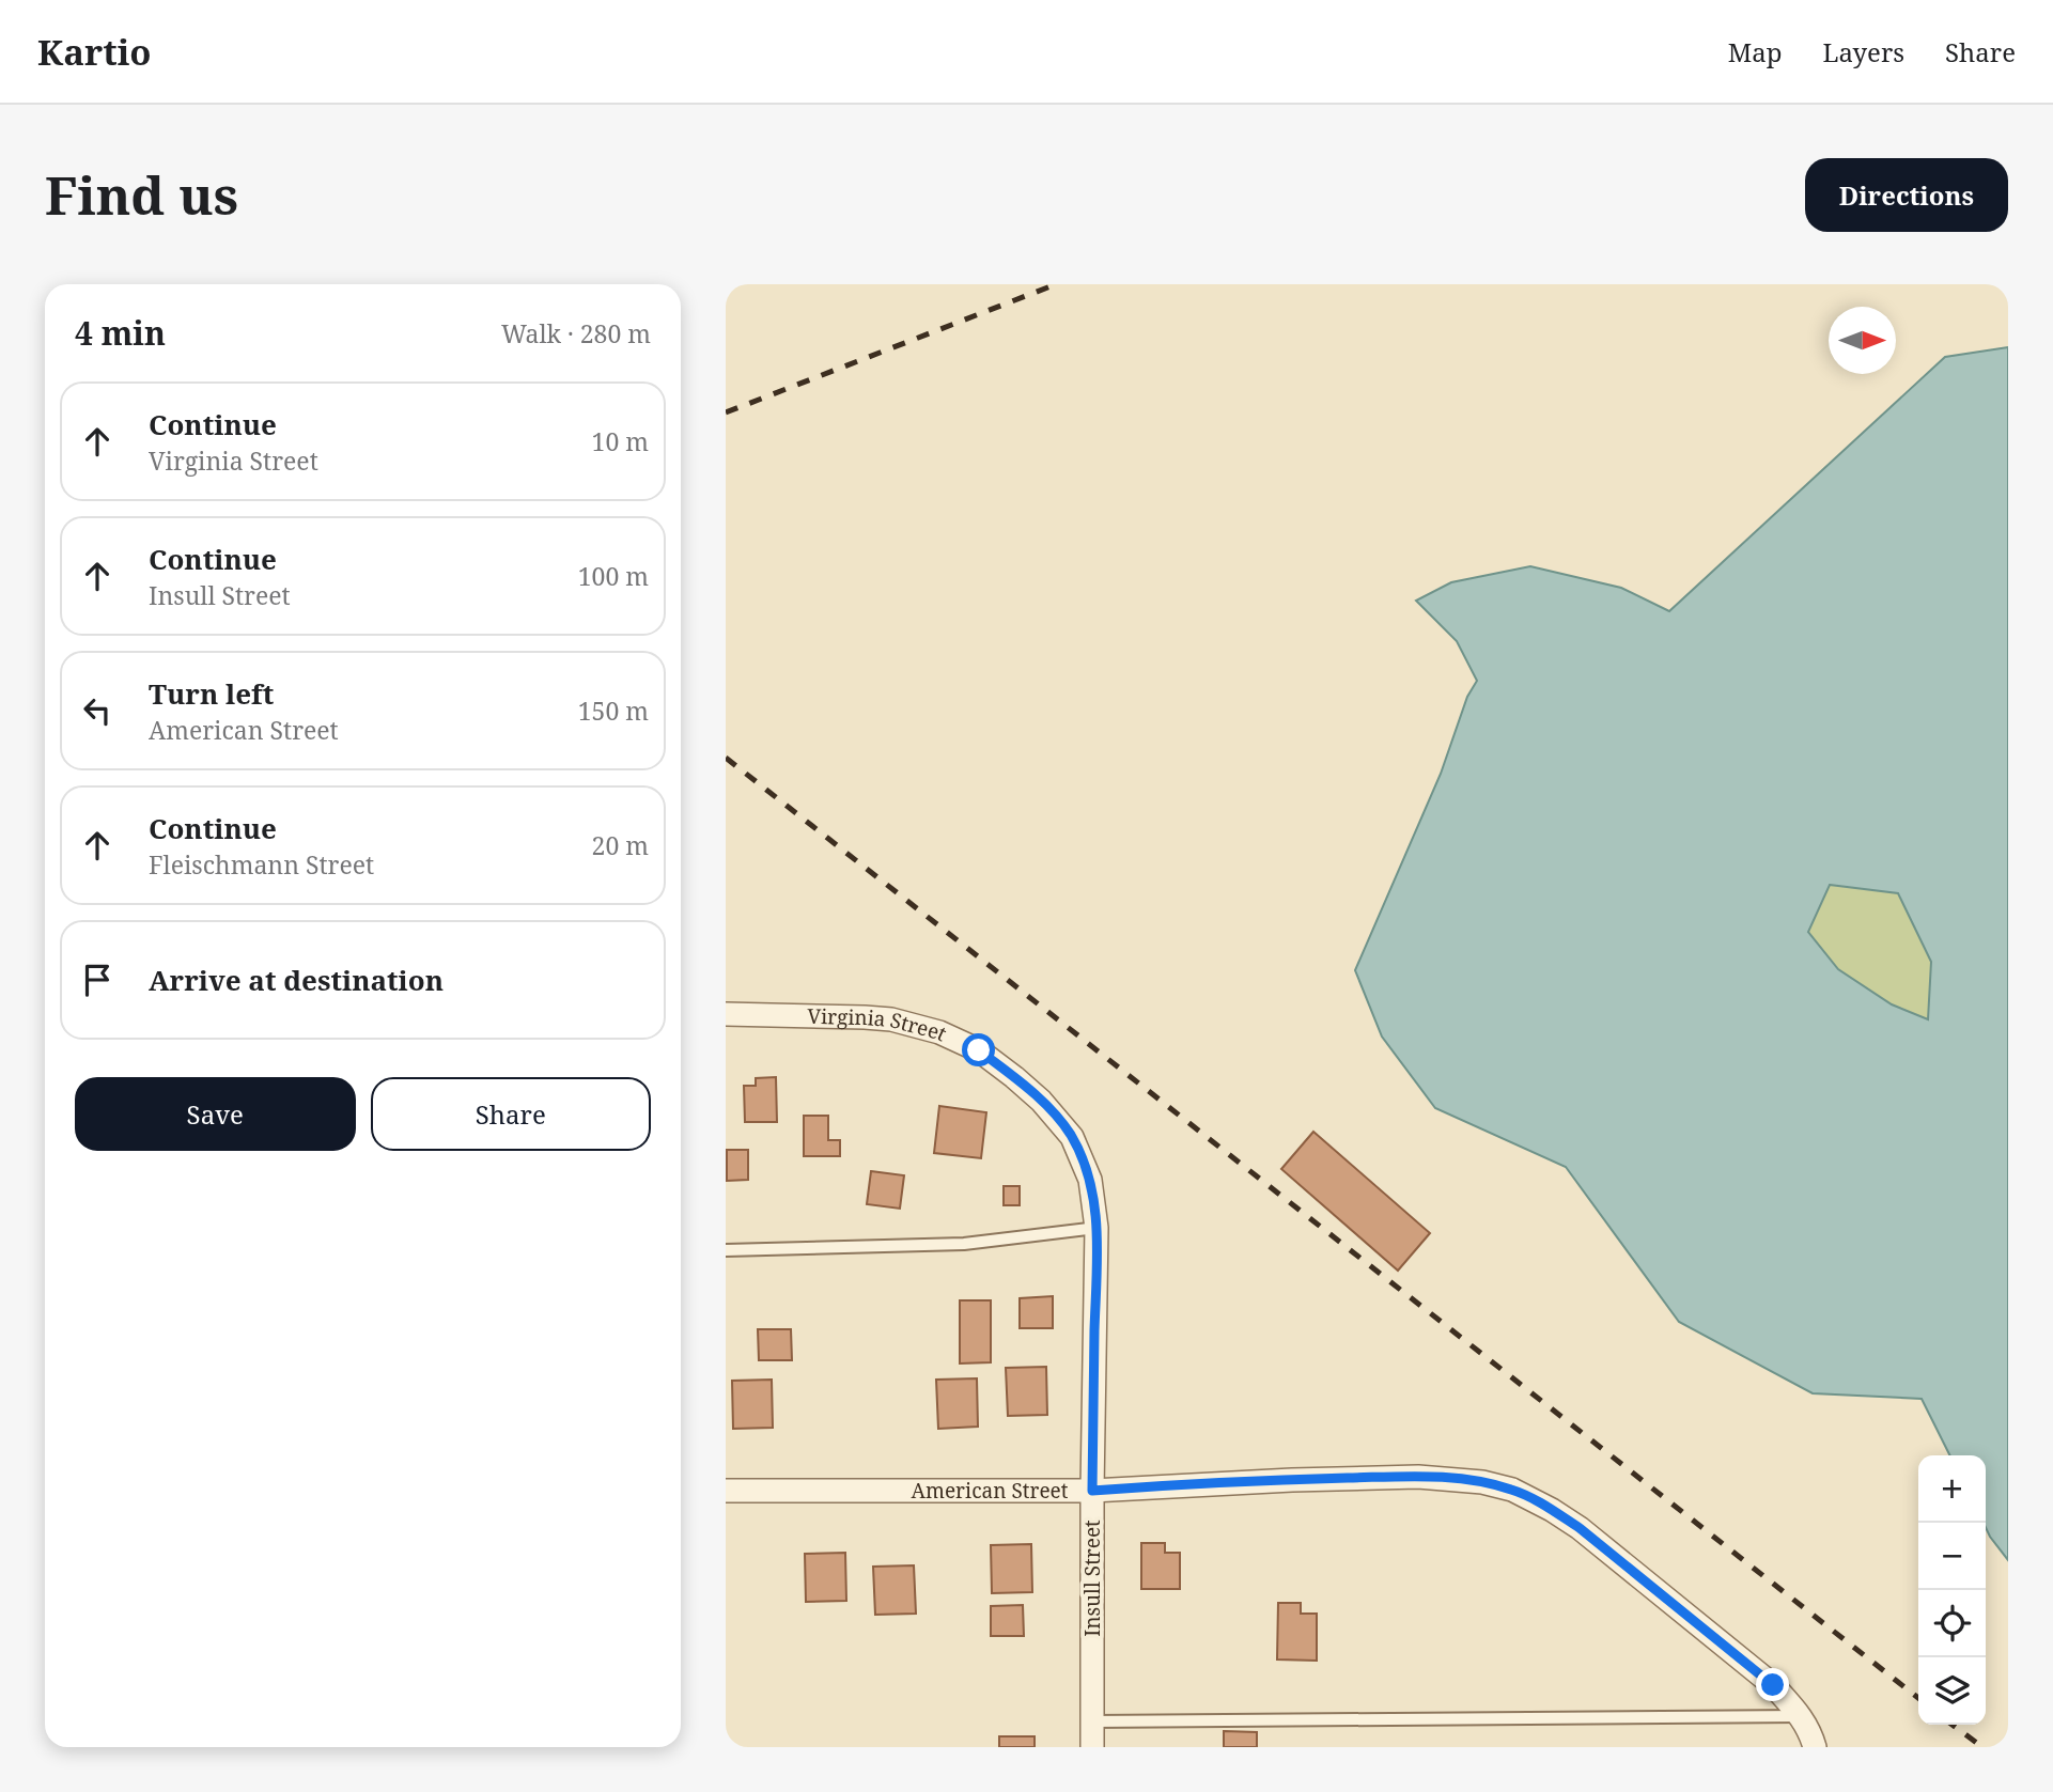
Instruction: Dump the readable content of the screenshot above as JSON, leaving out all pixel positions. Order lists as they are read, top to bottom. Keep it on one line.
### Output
{"streets":{"street":["Virginia Street","American Street","Insull Street"]},"crossings":[["Virginia Street","Insull Street"],["American Street","Insull Street"]],"north":"right","page":{"header":"Kartio","nav":["Map","Layers","Share"],"buttons":["Directions",["Save","Share"]],"title":"Find us","heading":["4 min","Walk · 280 m"],"list":[["Continue","Virginia Street","10 m"],["Continue","Insull Street","100 m"],["Turn left","American Street","150 m"],["Continue","Fleischmann Street","20 m"],"Arrive at destination"],"map_buttons":["+","−"]}}
